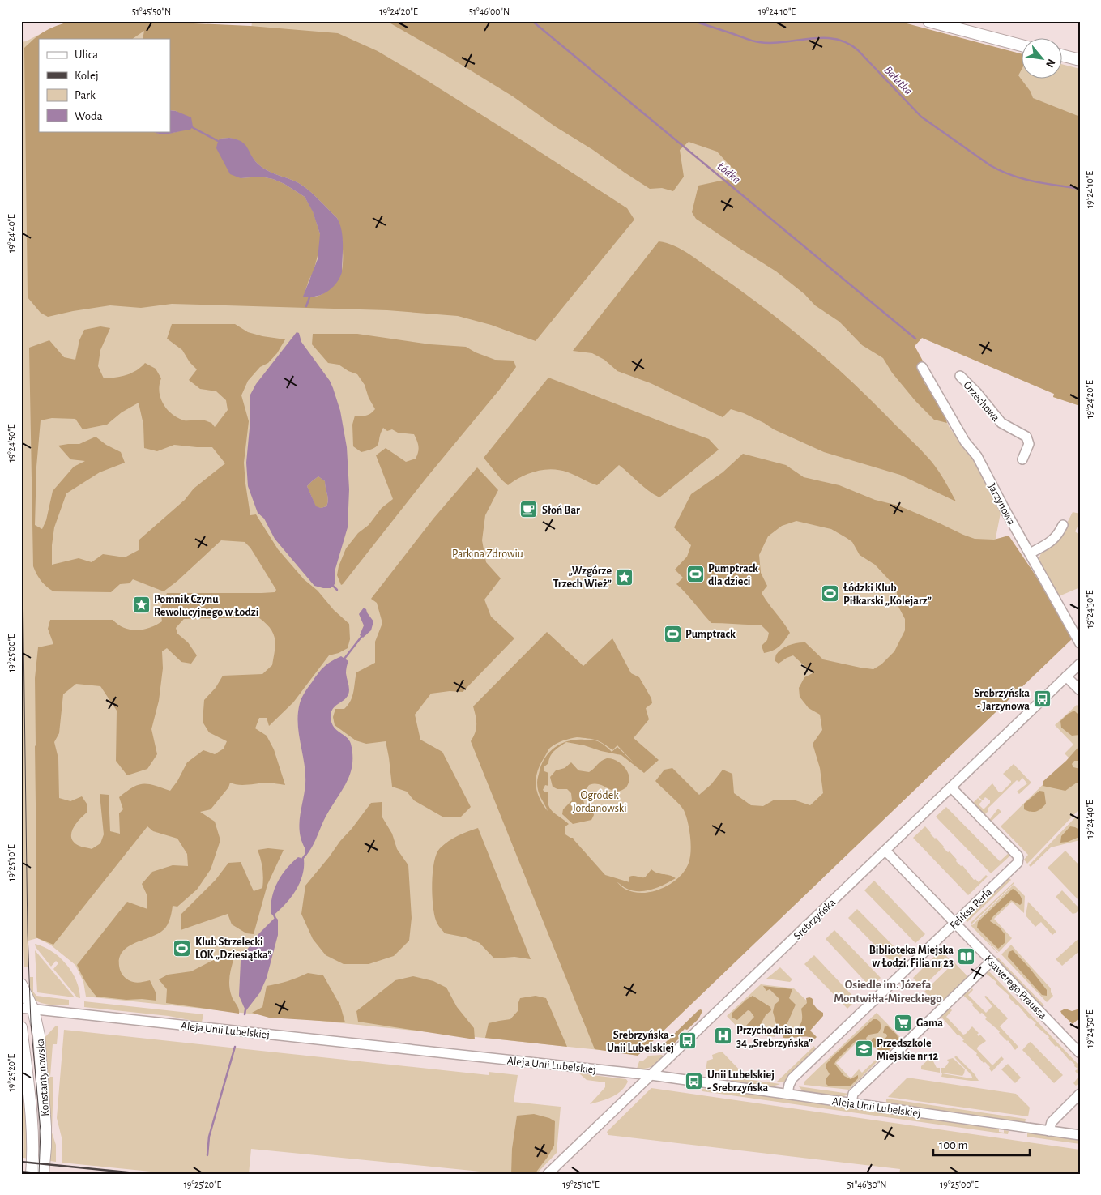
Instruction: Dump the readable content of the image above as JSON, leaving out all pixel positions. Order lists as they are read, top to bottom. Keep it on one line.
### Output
{"streets":{"main road":["Konstantynowska"],"street":["Orzechowa","Jarzynowa","Feliksa Perla","Srebrzyńska","Ksawerego Praussa","Aleja Unii Lubelskiej"]},"crossings":[["Feliksa Perla","Srebrzyńska"],["Feliksa Perla","Ksawerego Praussa"],["Feliksa Perla","Aleja Unii Lubelskiej"],["Srebrzyńska","Ksawerego Praussa"],["Srebrzyńska","Aleja Unii Lubelskiej"],["Aleja Unii Lubelskiej","Konstantynowska"]],"districts":["Osiedle im. Józefa Montwiłła-Mireckiego"],"water":["Bałutka","Łódka"],"parks":["Park na Zdrowiu","Ogródek Jordanowski"],"places":{"cafe":["Słoń Bar"],"sports":["Pumptrack dla dzieci","Łódzki Klub Piłkarski „Kolejarz”","Pumptrack","Klub Strzelecki LOK „Dziesiątka”"],"place":["„Wzgórze Trzech Wież”","Pomnik Czynu Rewolucyjnego w Łodzi"],"bus stop":["Srebrzyńska - Jarzynowa","Srebrzyńska - Unii Lubelskiej","Unii Lubelskiej - Srebrzyńska"],"library":["Biblioteka Miejska w Łodzi, Filia nr 23"],"supermarket":["Gama"],"hospital":["Przychodnia nr 34 „Srebrzyńska”"],"school or university":["Przedszkole Miejskie nr 12"]},"legend":["Ulica","Kolej","Park","Woda"],"scale_bar":"100 m","north":"bottom right","coordinates":["51°45'50\"N","19°24'20\"E","51°46'00\"N","19°24'10\"E","19°24'40\"E","19°24'50\"E","19°24'30\"E","19°25'00\"E","19°25'10\"E","19°25'20\"E","51°46'30\"N"]}
